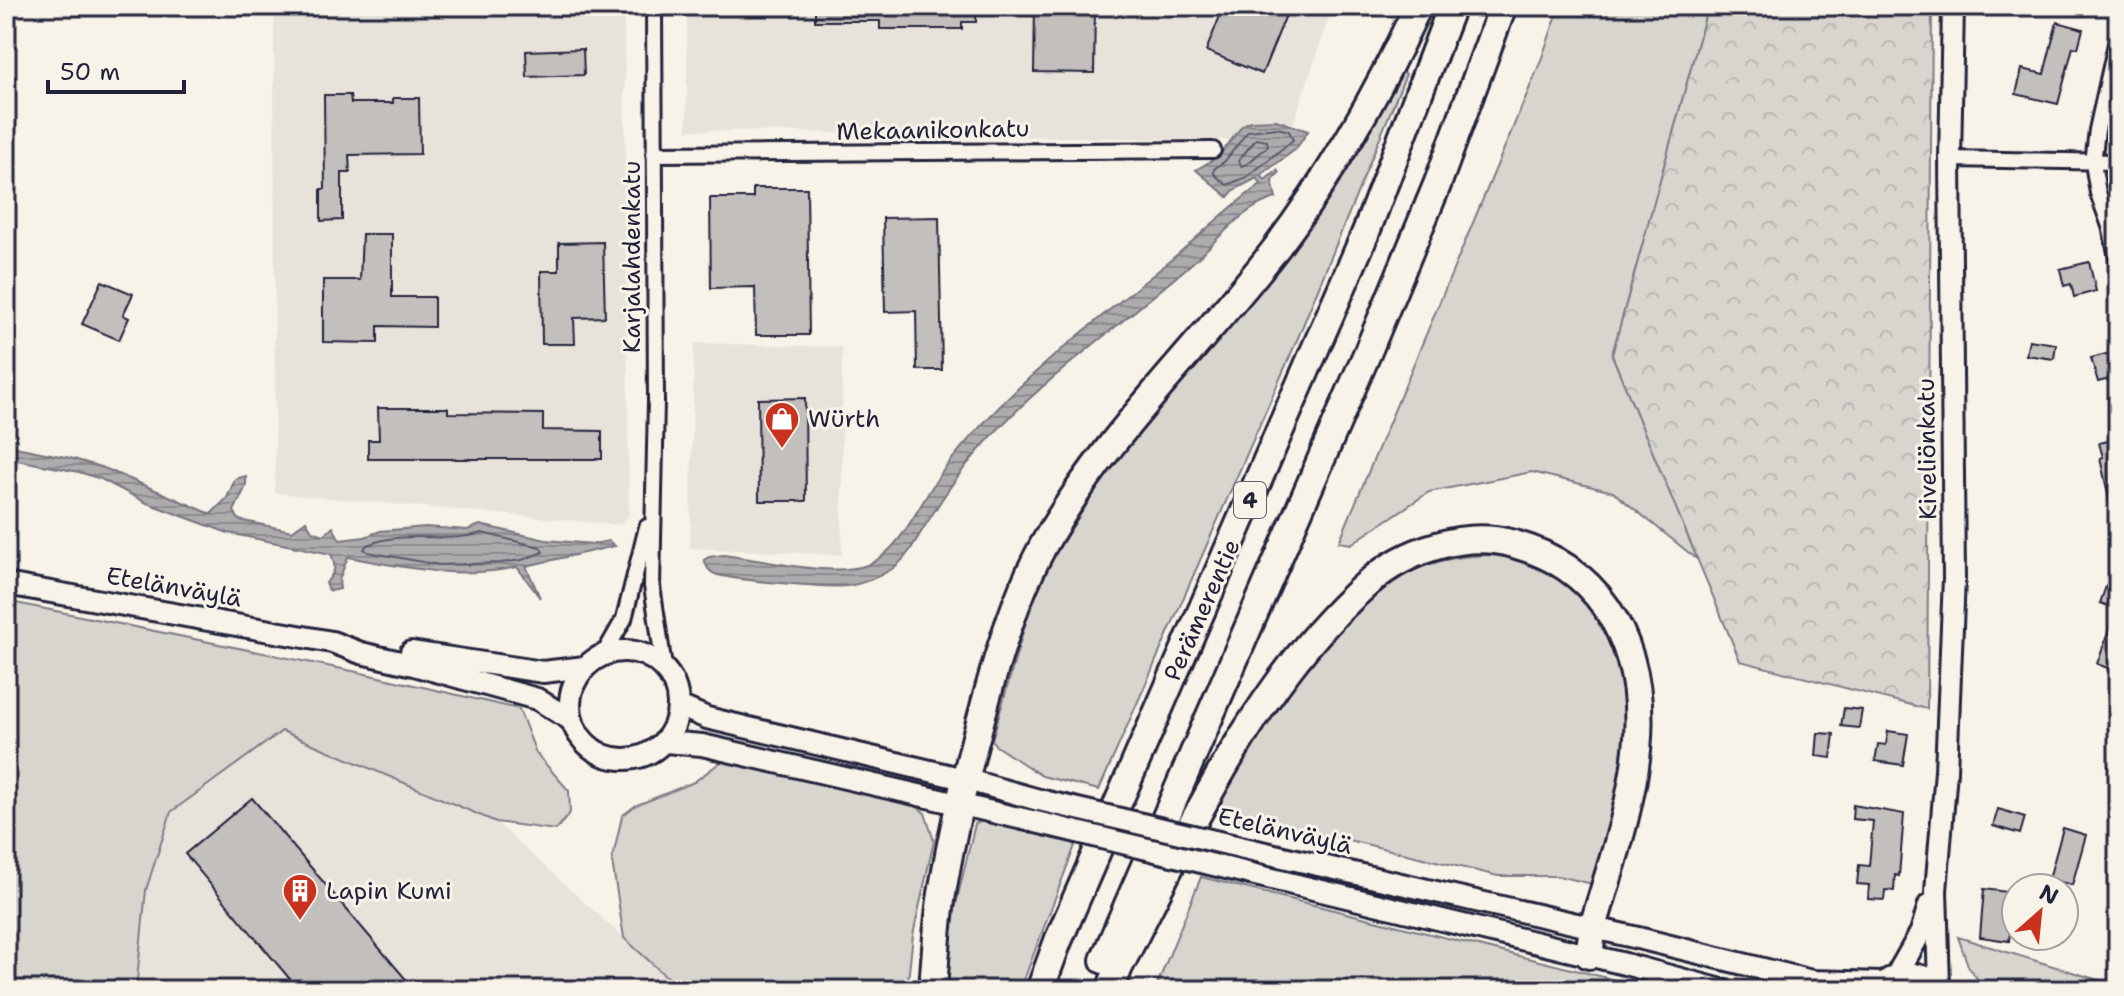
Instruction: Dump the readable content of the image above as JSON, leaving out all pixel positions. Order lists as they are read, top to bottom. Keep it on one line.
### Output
{"streets":{"highway":["4","Perämerentie"],"main road":["Kiveliönkatu","Etelänväylä"],"street":["Mekaanikonkatu","Karjalahdenkatu"]},"crossings":[["Mekaanikonkatu","Karjalahdenkatu"],["Karjalahdenkatu","Etelänväylä"],["Kiveliönkatu","Etelänväylä"]],"places":{"shop":["Würth"],"building":["Lapin Kumi"]},"scale_bar":"50 m","north":"top right"}
